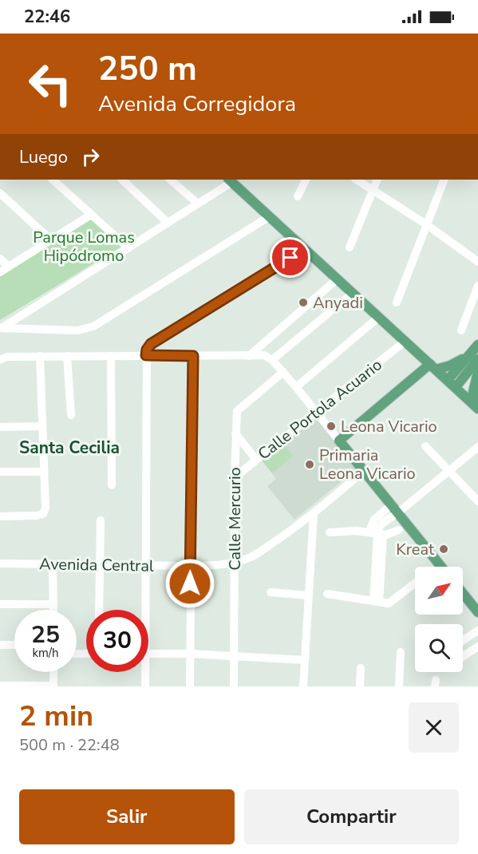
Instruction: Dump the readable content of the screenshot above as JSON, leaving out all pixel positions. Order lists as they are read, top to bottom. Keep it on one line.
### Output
{"streets":{"street":["Calle Portola Acuario","Calle Mercurio","Avenida Central"]},"crossings":[["Calle Portola Acuario","Calle Mercurio"],["Calle Mercurio","Avenida Central"]],"districts":["Santa Cecilia"],"parks":["Parque Lomas Hipódromo"],"places":["Anyadi","Leona Vicario","Primaria Leona Vicario","Kreat"],"north":"top right","page":{"status":"22:46","turn":["250 m","Avenida Corregidora"],"then":"Luego","speed":"25 km/h","limit":"30","heading":["2 min","500 m · 22:48"],"buttons":["Salir","Compartir"]}}
